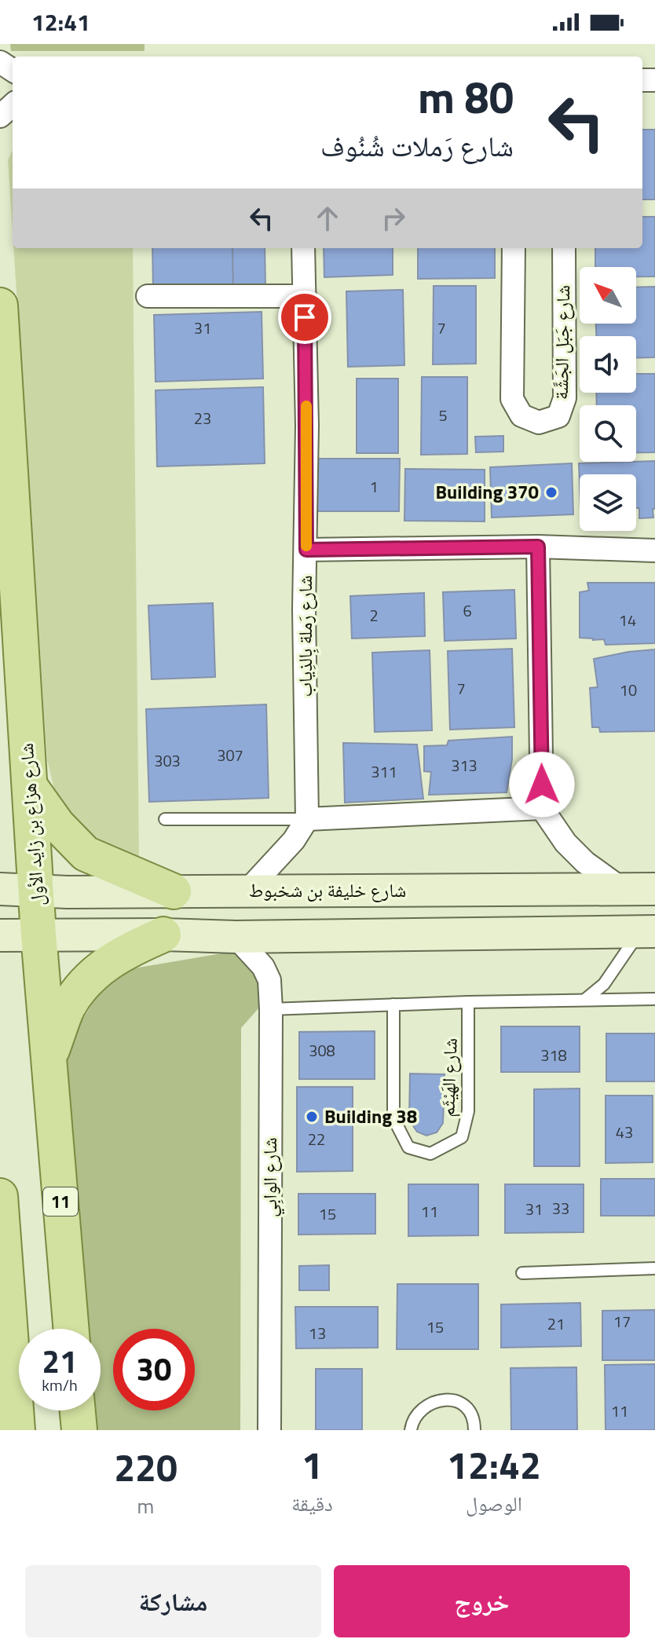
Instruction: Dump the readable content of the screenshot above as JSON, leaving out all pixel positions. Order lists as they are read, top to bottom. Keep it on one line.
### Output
{"streets":{"main road":["شارع هزاع بن زايد الأول","شارع خليفة بن شخبوط","11"],"street":["شارع جَبَل الجَشَّة","شارع رَملة بِالذِياب","شارع الوابِي"],"lane":["شارع الهَيْثَم"]},"crossings":[["شارع هزاع بن زايد الأول","شارع خليفة بن شخبوط"]],"places":["Building 370","Building 38"],"house_numbers":["31","7","5","23","1","6","2","14","7","10","307","303","313","311","308","318","43","22","33","31","11","15","17","21","15","13","11"],"north":"top left","page":{"status":"12:41","turn":["80 m","شارع رَملات شُنُوف"],"speed":"21 km/h","limit":"30","eta":["12:42","الوصول","1","دقيقة","220","m"],"buttons":["خروج","مشاركة"]}}
